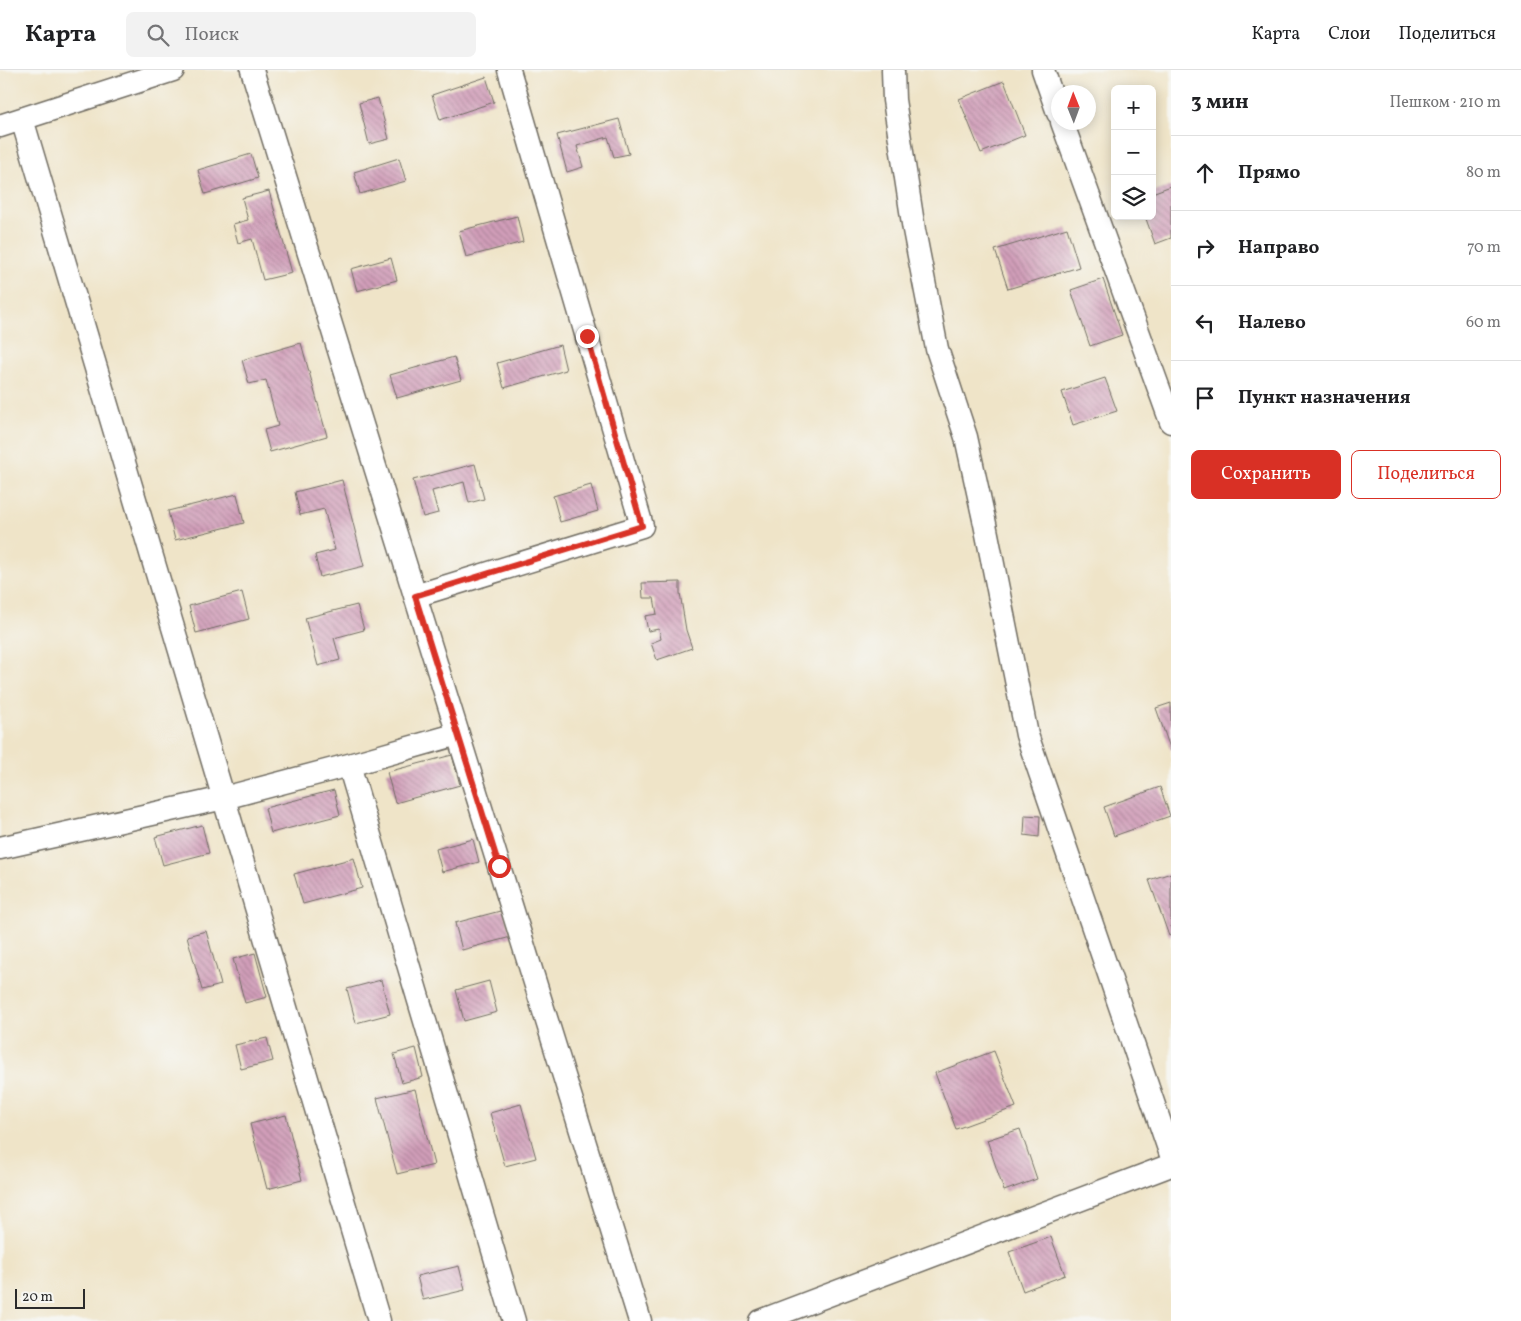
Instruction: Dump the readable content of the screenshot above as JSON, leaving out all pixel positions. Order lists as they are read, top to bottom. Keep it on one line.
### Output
{"scale_bar":"20 m","north":"top","page":{"header":"Карта","search":"Поиск","nav":["Карта","Слои","Поделиться"],"heading":["3 мин","Пешком · 210 m"],"map_buttons":["+","−"],"list":[["Прямо","80 m"],["Направо","70 m"],["Налево","60 m"],"Пункт назначения"],"buttons":["Сохранить","Поделиться"],"scale":"20 m"}}
